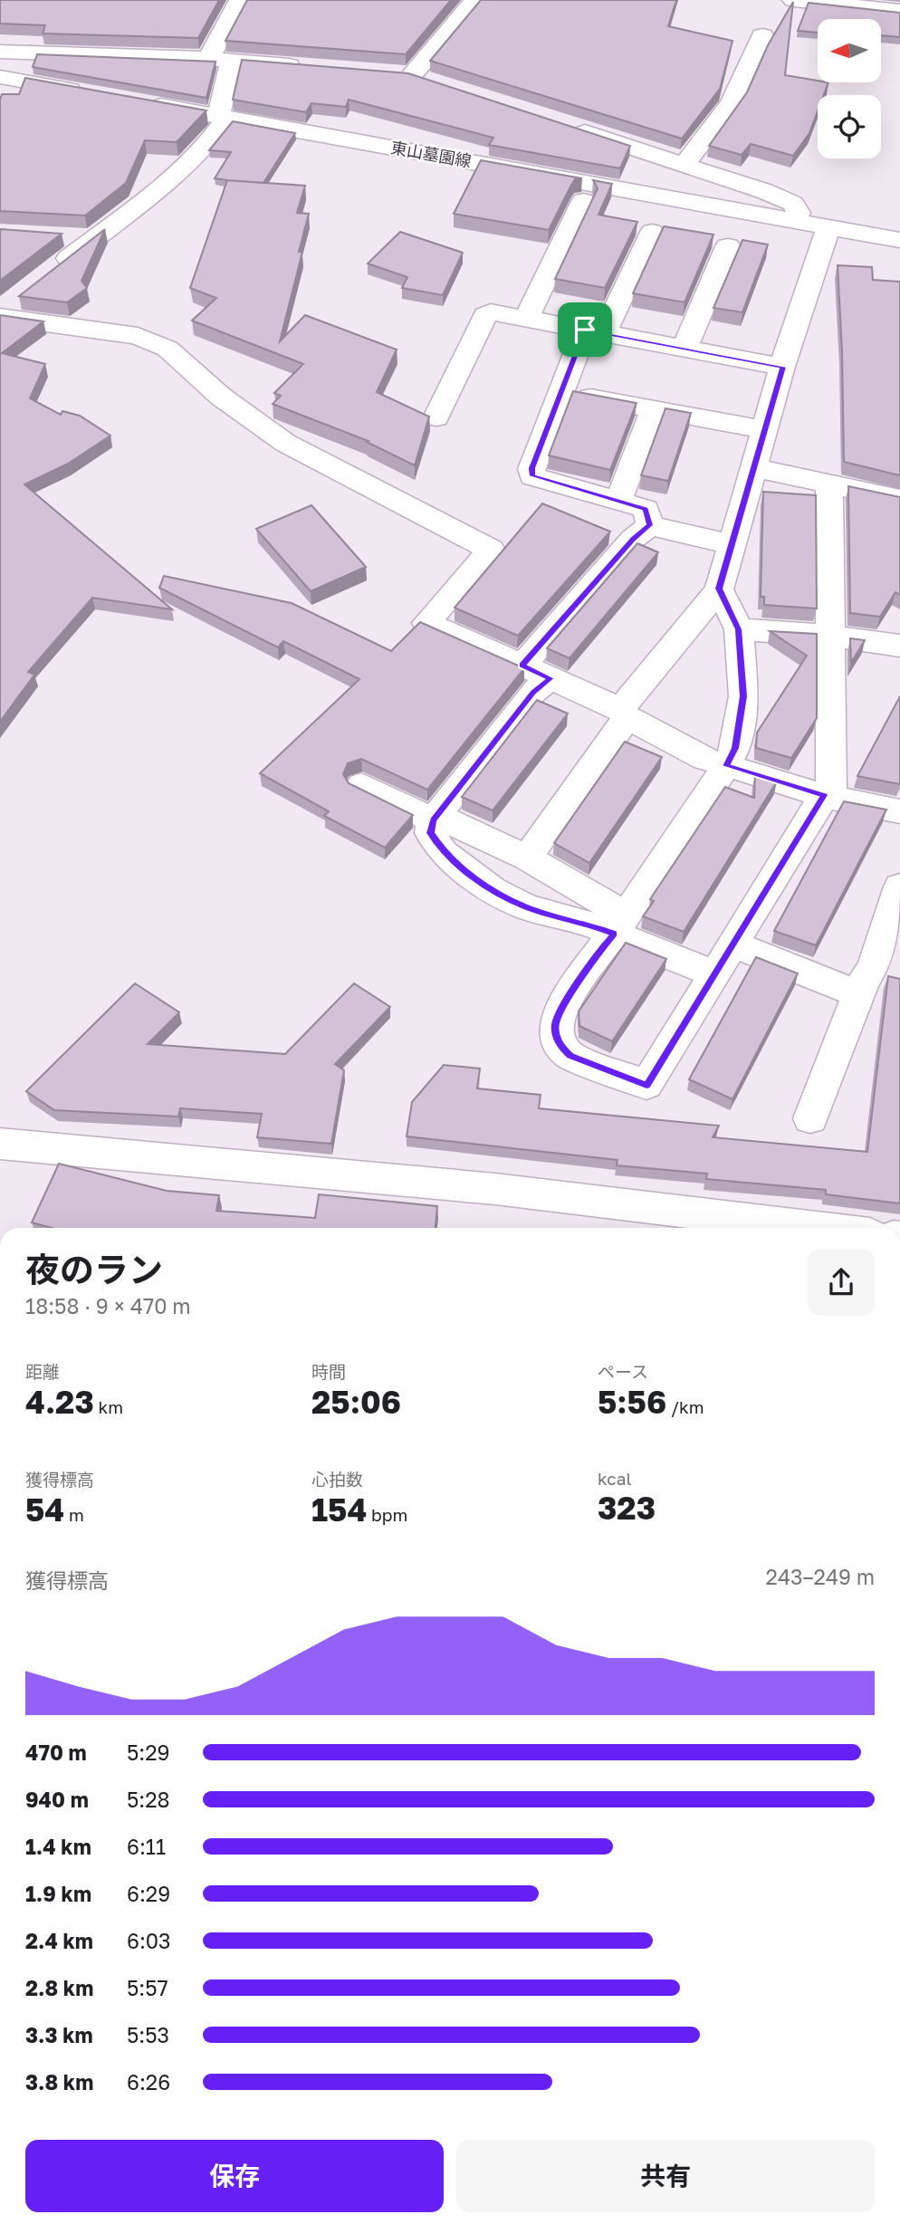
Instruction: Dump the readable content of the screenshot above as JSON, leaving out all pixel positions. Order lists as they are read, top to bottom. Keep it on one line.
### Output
{"streets":{"street":["東山墓園線"]},"north":"left","page":{"heading":["夜のラン","18:58 · 9 × 470 m"],"stats":[["距離","4.23 km"],["時間","25:06"],["ペース","5:56 /km"],["獲得標高","54 m"],["心拍数","154 bpm"],["kcal","323"]],"chart":["獲得標高","243–249 m"],"list":[{"name":"470 m","note":"5:29"},{"name":"940 m","note":"5:28"},{"name":"1.4 km","note":"6:11"},{"name":"1.9 km","note":"6:29"},{"name":"2.4 km","note":"6:03"},{"name":"2.8 km","note":"5:57"},{"name":"3.3 km","note":"5:53"},{"name":"3.8 km","note":"6:26"}],"buttons":["保存","共有"]}}
